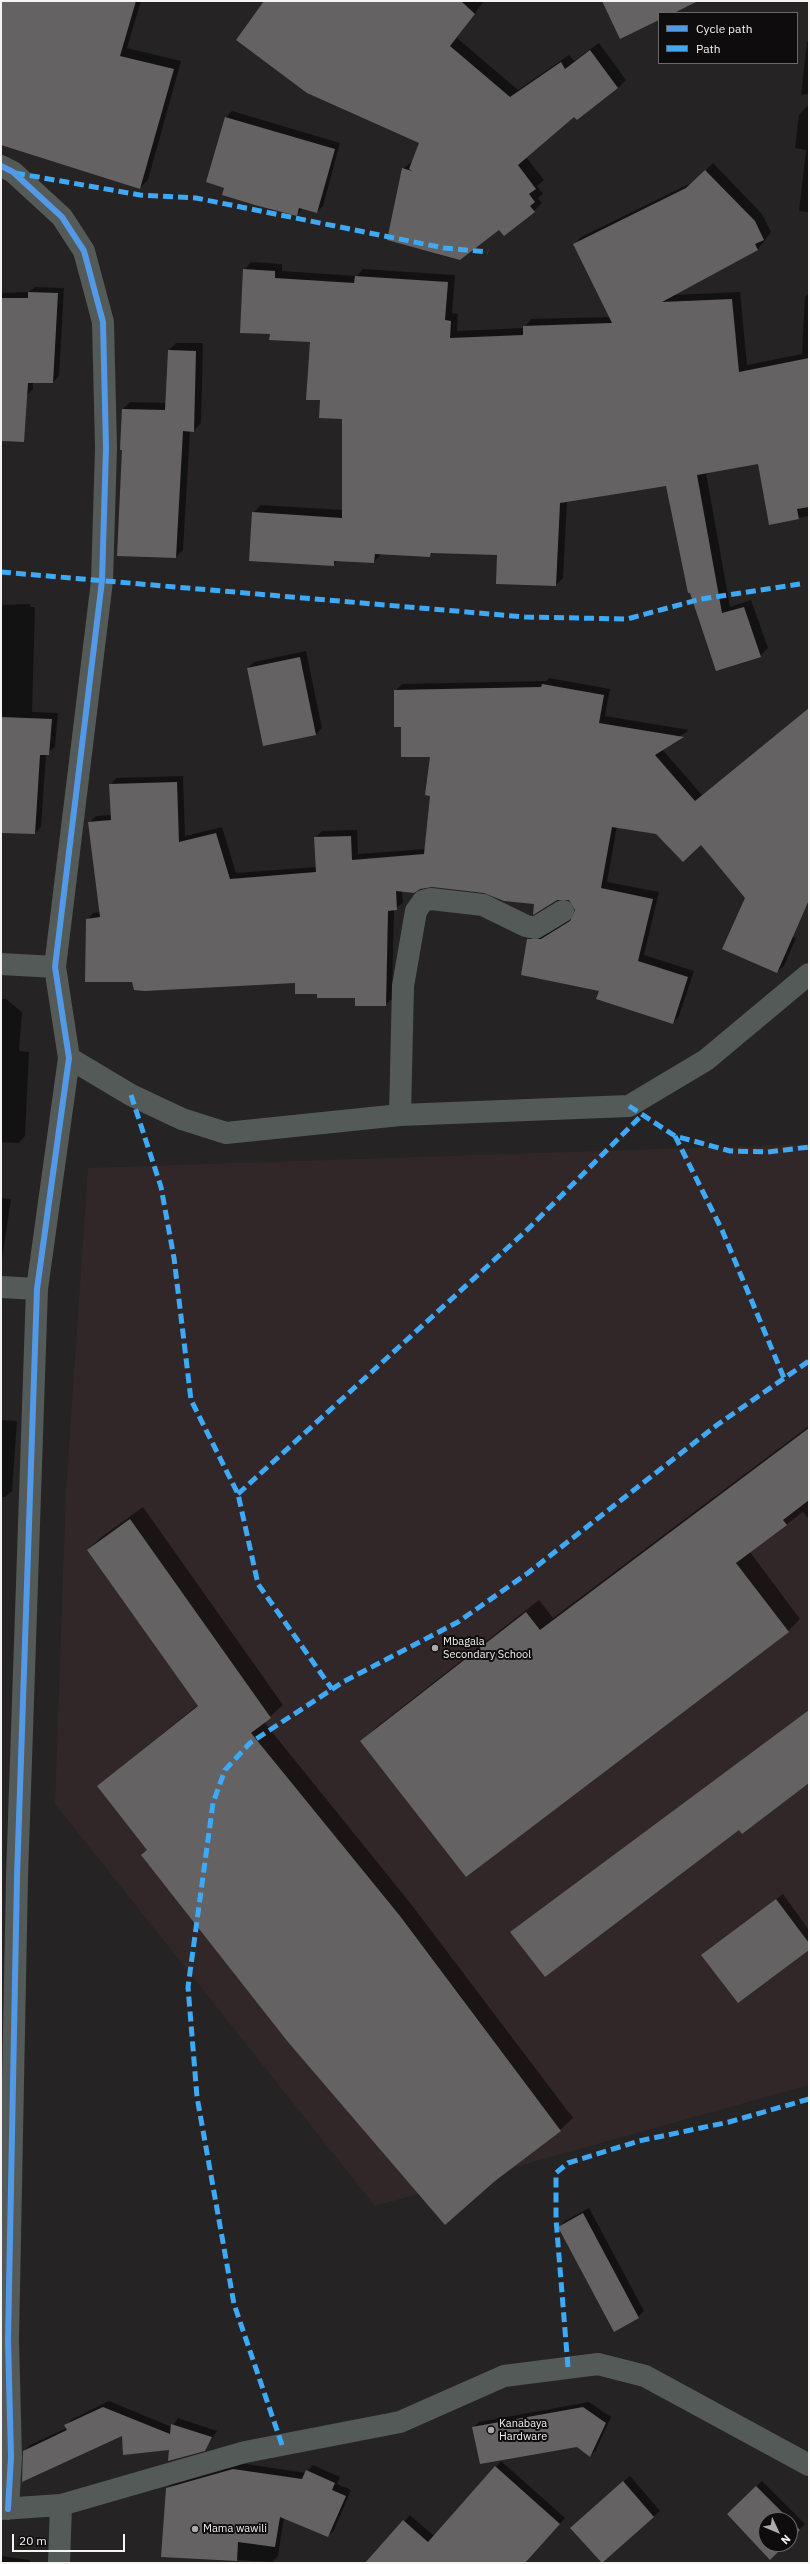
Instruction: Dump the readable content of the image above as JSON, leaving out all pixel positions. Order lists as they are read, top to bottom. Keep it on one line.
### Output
{"places":["Mbagala Secondary School","Kanabaya Hardware","Mama wawili"],"legend":["Cycle path","Path"],"scale_bar":"20 m","north":"bottom right"}
